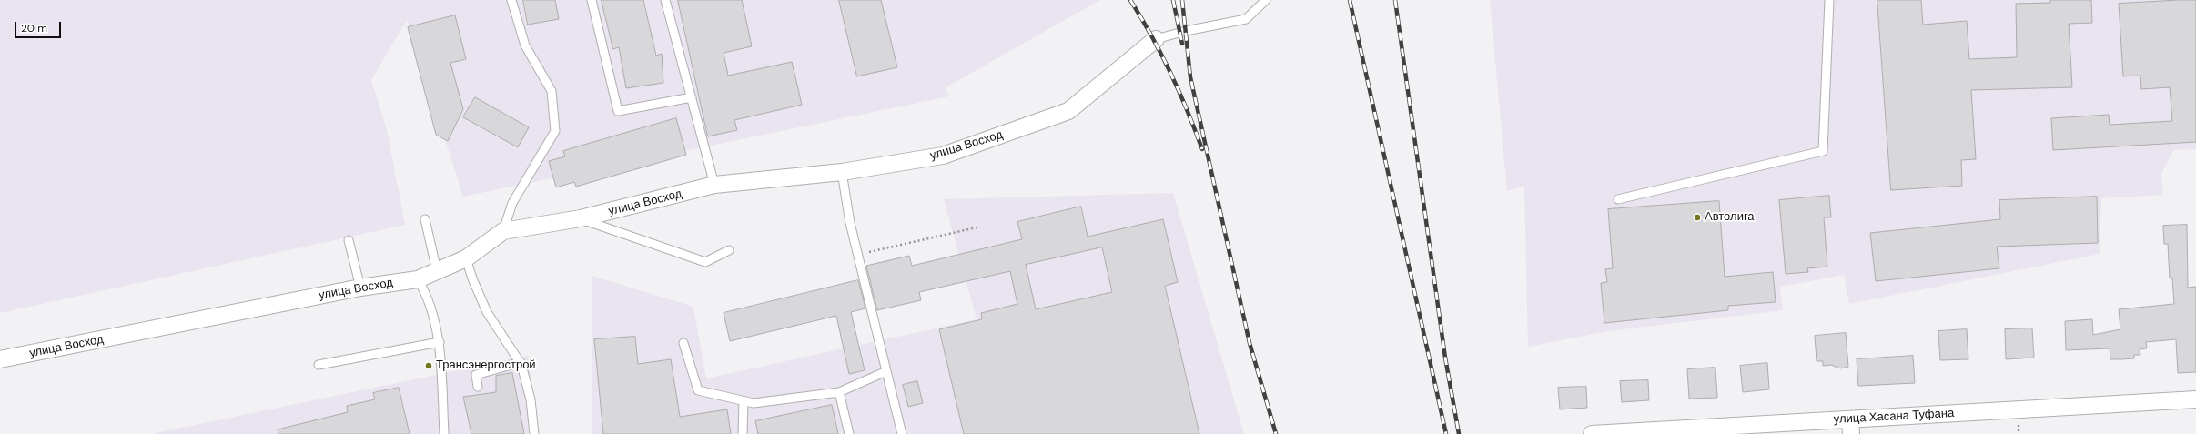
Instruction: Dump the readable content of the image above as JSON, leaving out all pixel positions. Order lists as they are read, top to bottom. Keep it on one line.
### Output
{"streets":{"street":["улица Восход","улица Хасана Туфана"]},"places":["Автолига","Трансэнергострой"],"scale_bar":"20 m"}
